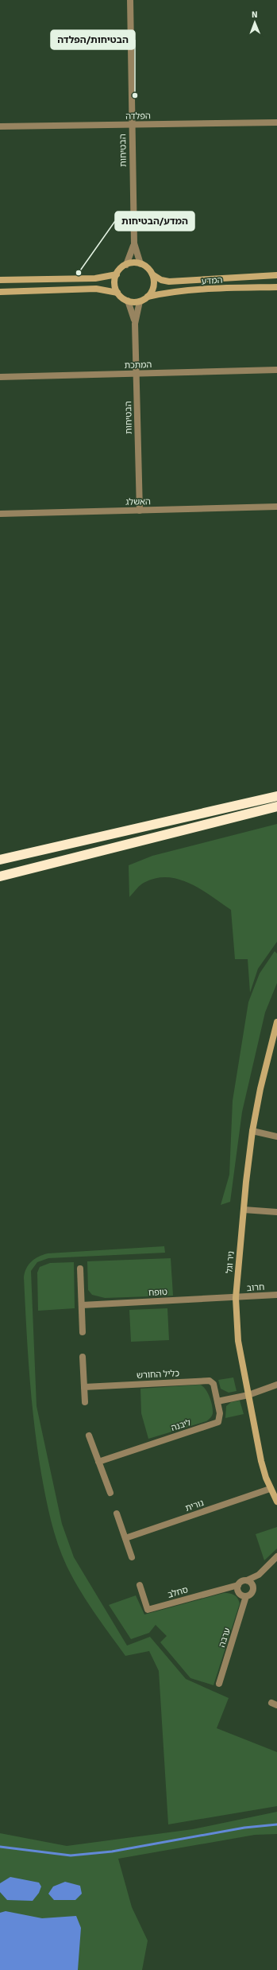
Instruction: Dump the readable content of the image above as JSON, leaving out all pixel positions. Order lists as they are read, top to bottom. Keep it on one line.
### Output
{"streets":{"street":["הפלדה","הבטיחות","המדע","המתכת","האשלג","ניר וגל","חרוב","טופח","כליל החורש","ליבנה","נורית","סחלב","ערבה"]},"crossings":[["הפלדה","הבטיחות"],["הבטיחות","המדע"],["הבטיחות","המתכת"],["הבטיחות","האשלג"],["ניר וגל","חרוב"],["ניר וגל","טופח"],["ניר וגל","נורית"],["חרוב","טופח"],["כליל החורש","ליבנה"],["סחלב","ערבה"]],"places":["הבטיחות/הפלדה","המדע/הבטיחות"],"north":"top"}
